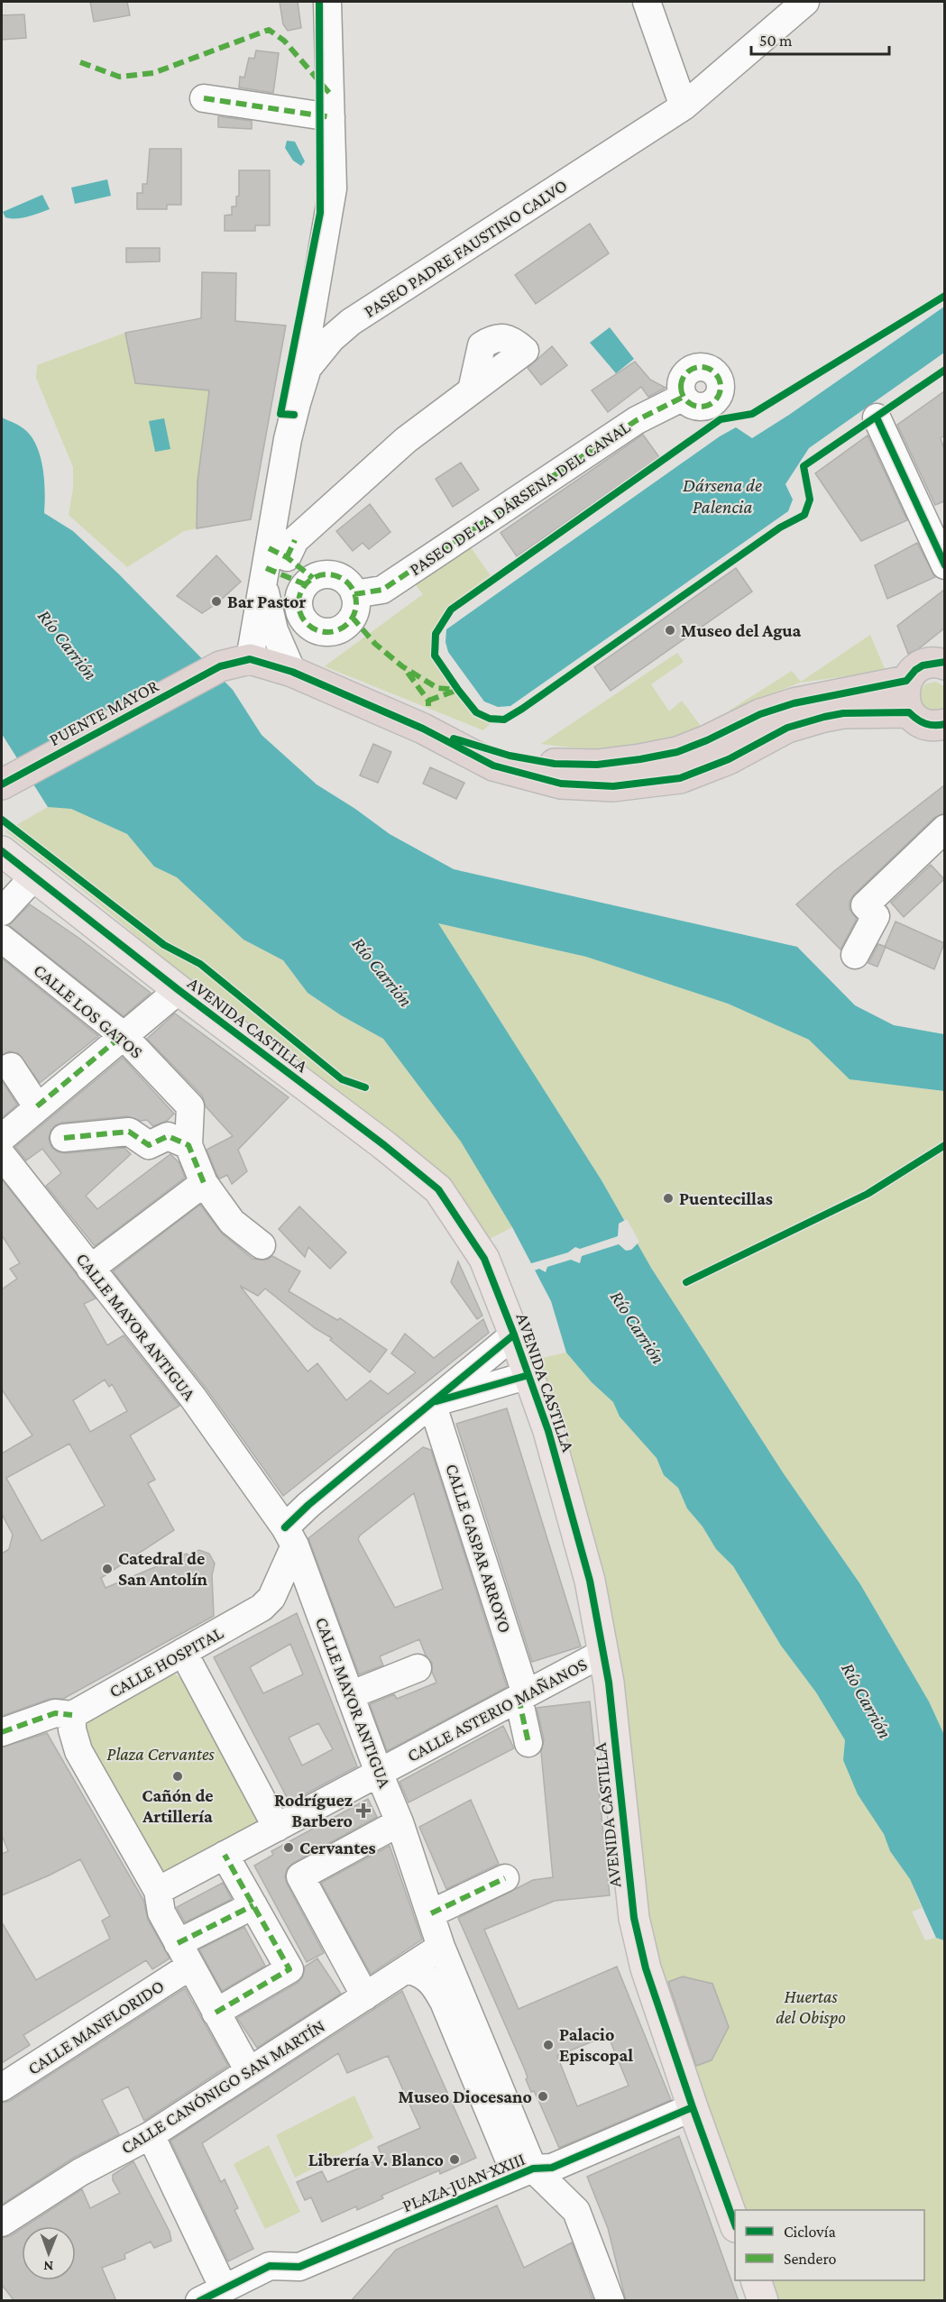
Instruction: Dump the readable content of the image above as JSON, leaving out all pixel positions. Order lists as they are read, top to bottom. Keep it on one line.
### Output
{"streets":{"highway":["PUENTE MAYOR"],"main road":["AVENIDA CASTILLA"],"street":["PASEO PADRE FAUSTINO CALVO","PASEO DE LA DÁRSENA DEL CANAL","CALLE LOS GATOS","CALLE MAYOR ANTIGUA","CALLE GASPAR ARROYO","CALLE HOSPITAL","CALLE ASTERIO MAÑANOS","CALLE MANFLORIDO","CALLE CANÓNIGO SAN MARTÍN","PLAZA JUAN XXIII"]},"crossings":[["PASEO PADRE FAUSTINO CALVO","PUENTE MAYOR"],["AVENIDA CASTILLA","CALLE ASTERIO MAÑANOS"],["AVENIDA CASTILLA","PLAZA JUAN XXIII"],["CALLE MAYOR ANTIGUA","CALLE HOSPITAL"],["CALLE MAYOR ANTIGUA","CALLE ASTERIO MAÑANOS"],["CALLE MAYOR ANTIGUA","CALLE CANÓNIGO SAN MARTÍN"],["CALLE MAYOR ANTIGUA","PLAZA JUAN XXIII"],["CALLE GASPAR ARROYO","CALLE ASTERIO MAÑANOS"]],"water":["Dársena de Palencia","Río Carrión"],"parks":["Plaza Cervantes","Huertas del Obispo"],"places":{"other":["Bar Pastor","Museo del Agua","Puentecillas","Catedral de San Antolín","Cañón de Artillería","Cervantes","Palacio Episcopal","Museo Diocesano","Librería V. Blanco"],"health":["Rodríguez Barbero"]},"legend":["Ciclovía","Sendero"],"scale_bar":"50 m","north":"bottom"}
